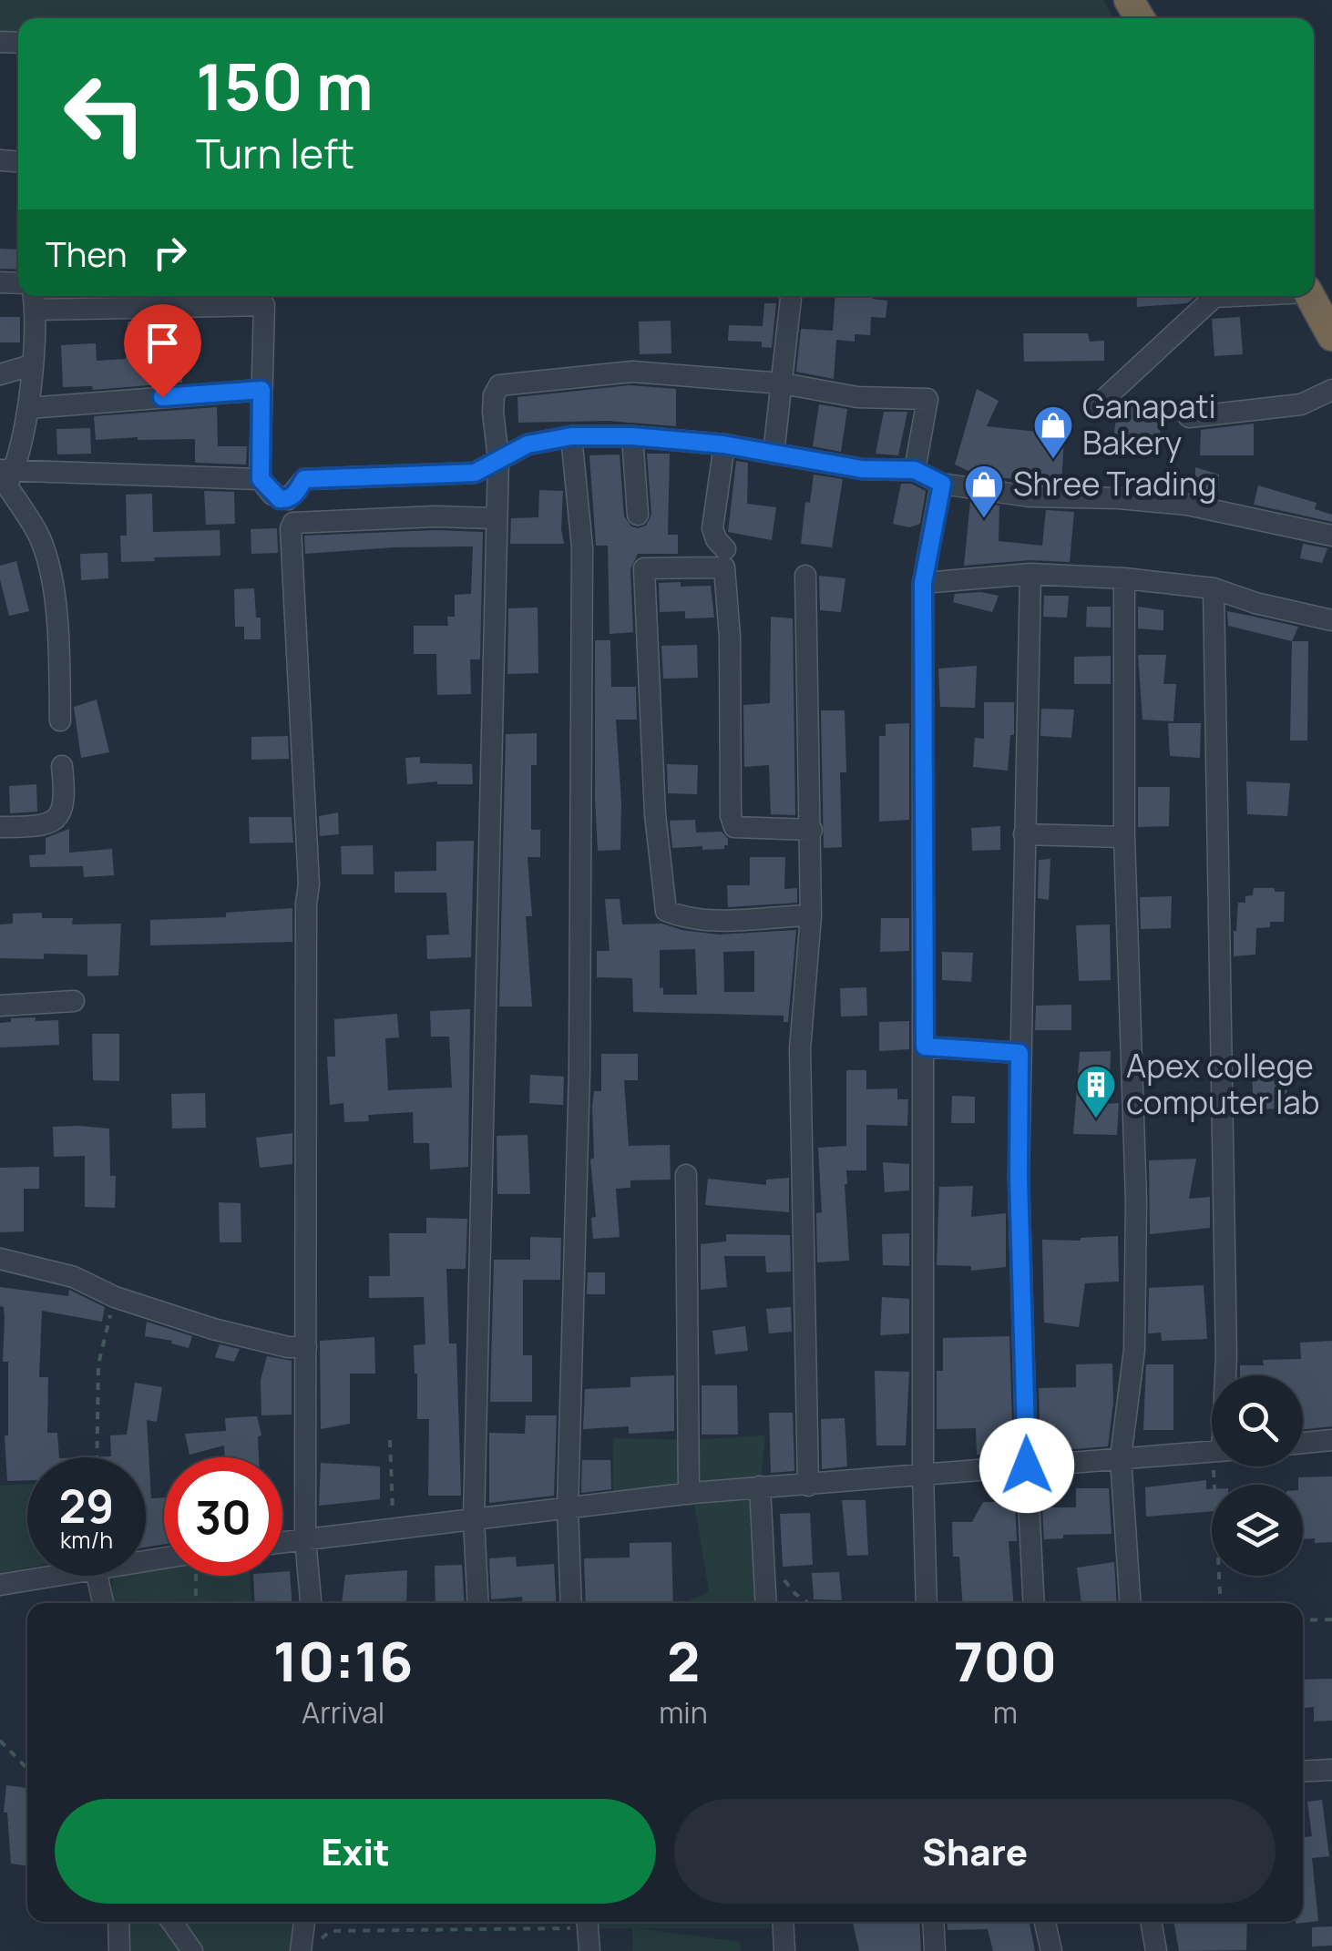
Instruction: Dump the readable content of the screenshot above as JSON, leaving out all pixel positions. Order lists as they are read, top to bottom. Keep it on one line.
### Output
{"places":{"shop":["Ganapati Bakery","Shree Trading"],"building":["Apex college computer lab"]},"page":{"turn":["150 m","Turn left"],"then":"Then","speed":"29 km/h","limit":"30","eta":["10:16","Arrival","2","min","700","m"],"buttons":["Exit","Share"]}}
